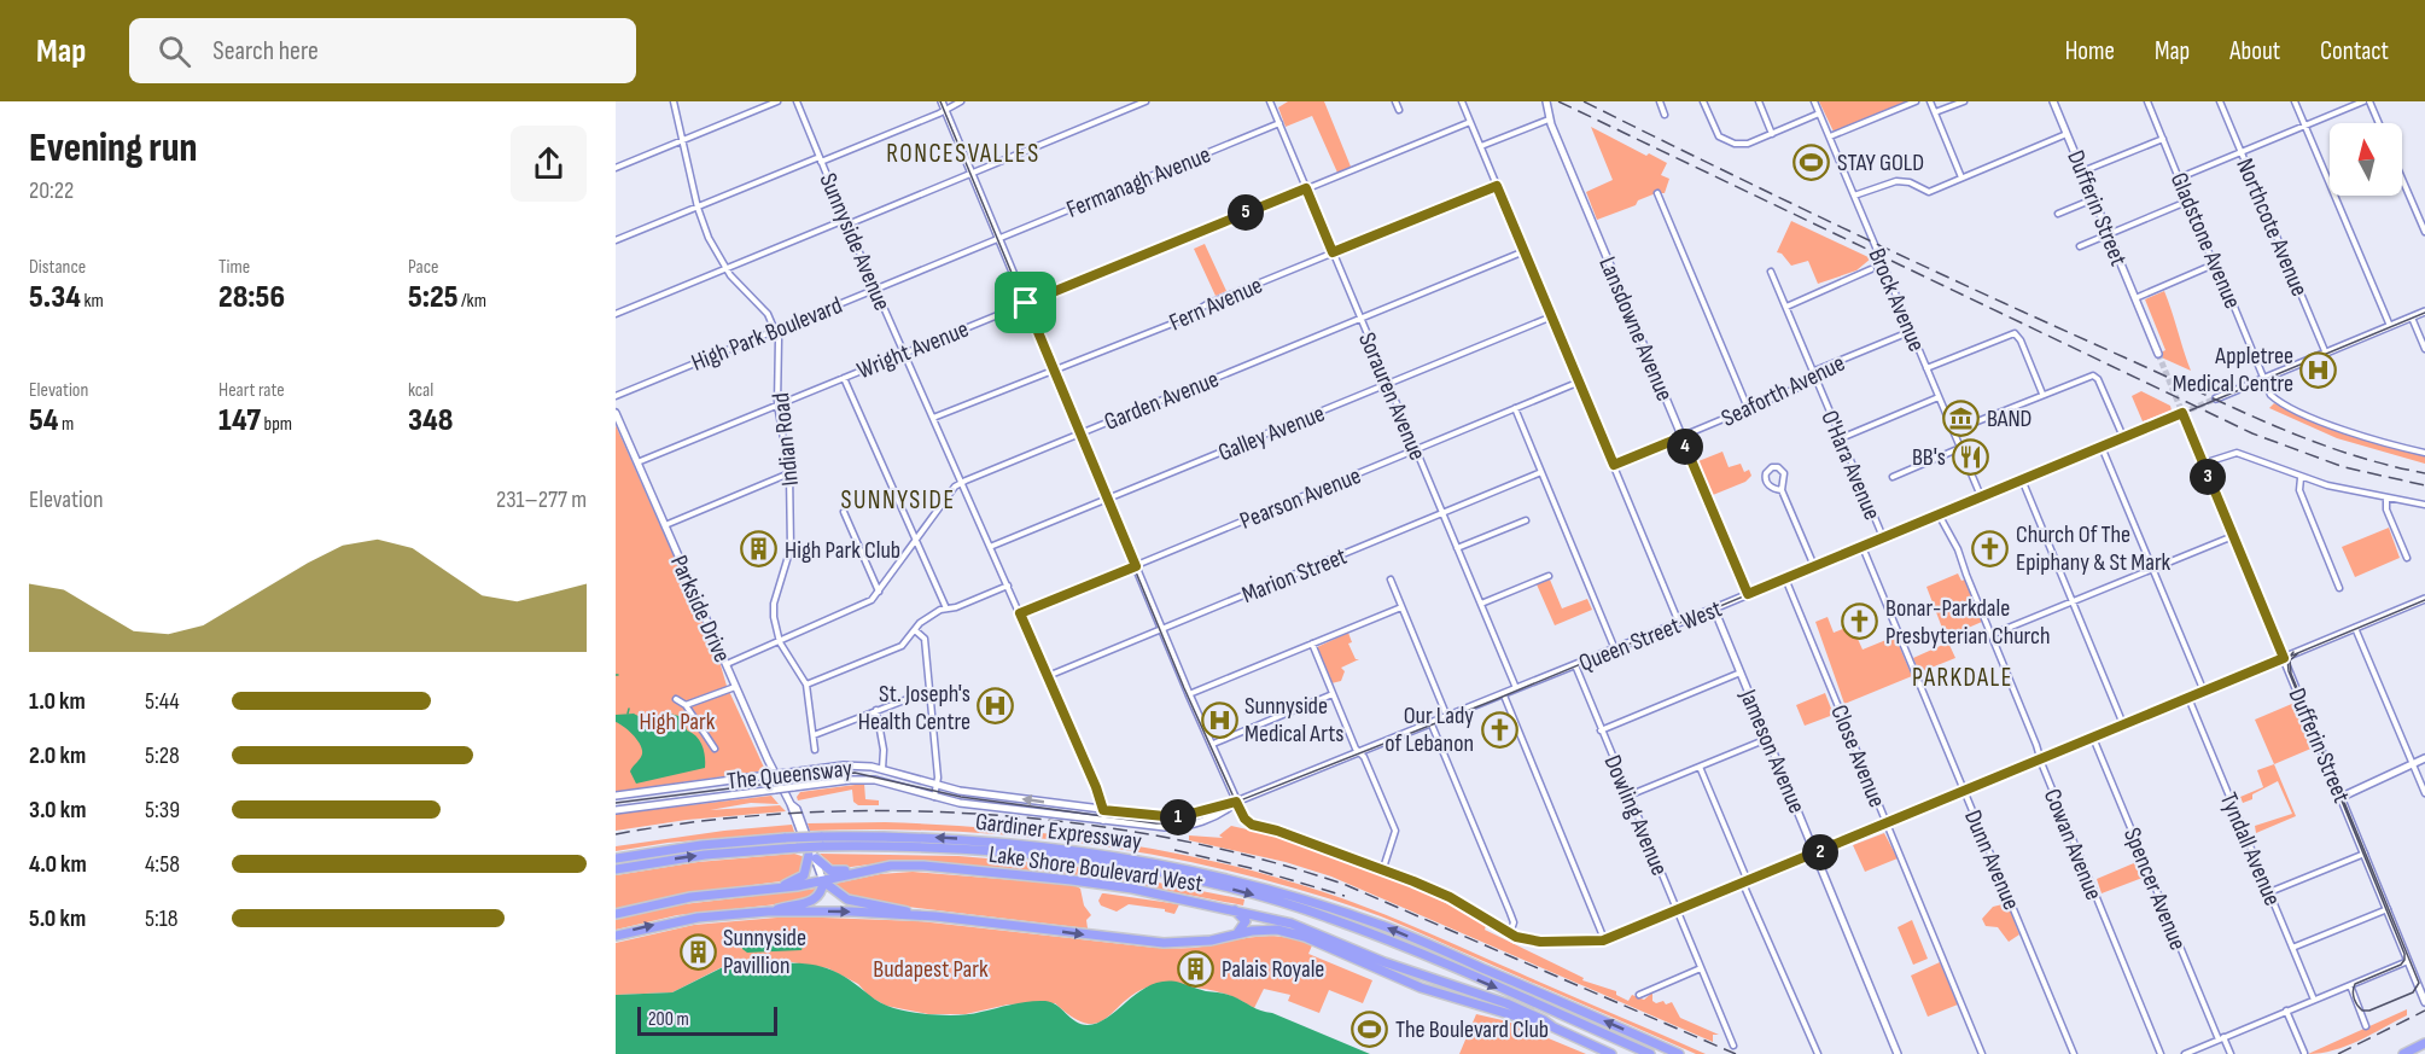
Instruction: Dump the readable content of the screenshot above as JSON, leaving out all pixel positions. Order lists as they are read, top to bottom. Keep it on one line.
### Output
{"streets":{"highway":["Gardiner Expressway","Lake Shore Boulevard West"],"main road":["Dufferin Street","Lansdowne Avenue","Parkside Drive","Queen Street West","Jameson Avenue","The Queensway"],"street":["Fermanagh Avenue","Northcote Avenue","Gladstone Avenue","Sunnyside Avenue","Brock Avenue","Fern Avenue","High Park Boulevard","Wright Avenue","Seaforth Avenue","Sorauren Avenue","Garden Avenue","Galley Avenue","Indian Road","O'Hara Avenue","Pearson Avenue","Marion Street","Close Avenue","Dowling Avenue","Cowan Avenue","Tyndall Avenue","Dunn Avenue","Spencer Avenue"]},"crossings":[["Fermanagh Avenue","High Park Boulevard"],["Fermanagh Avenue","Sorauren Avenue"],["Dufferin Street","Queen Street West"],["Sunnyside Avenue","Fern Avenue"],["Sunnyside Avenue","High Park Boulevard"],["Sunnyside Avenue","Wright Avenue"],["Sunnyside Avenue","Garden Avenue"],["Sunnyside Avenue","Galley Avenue"],["Sunnyside Avenue","Pearson Avenue"],["Sunnyside Avenue","Marion Street"],["Sunnyside Avenue","The Queensway"],["Brock Avenue","Seaforth Avenue"],["Brock Avenue","Queen Street West"],["Fern Avenue","Sorauren Avenue"],["Lansdowne Avenue","Seaforth Avenue"],["Lansdowne Avenue","Queen Street West"],["High Park Boulevard","Indian Road"],["Wright Avenue","Sorauren Avenue"],["Wright Avenue","Indian Road"],["Wright Avenue","Parkside Drive"],["Seaforth Avenue","O'Hara Avenue"],["Sorauren Avenue","Garden Avenue"],["Sorauren Avenue","Galley Avenue"],["Sorauren Avenue","Pearson Avenue"],["Sorauren Avenue","Marion Street"],["Sorauren Avenue","Queen Street West"],["Garden Avenue","Indian Road"],["Garden Avenue","Parkside Drive"],["O'Hara Avenue","Queen Street West"],["Parkside Drive","Lake Shore Boulevard West"],["Queen Street West","Jameson Avenue"],["Queen Street West","Close Avenue"],["Queen Street West","The Queensway"],["Queen Street West","Dowling Avenue"],["Queen Street West","Cowan Avenue"],["Queen Street West","Dunn Avenue"]],"districts":["RONCESVALLES","SUNNYSIDE","PARKDALE"],"parks":["High Park","Budapest Park"],"places":{"sports":["STAY GOLD","The Boulevard Club"],"hospital":["Appletree Medical Centre","St. Joseph's Health Centre","Sunnyside Medical Arts"],"museum":["BAND"],"restaurant":["BB's"],"church":["Church Of The Epiphany & St Mark","Bonar-Parkdale Presbyterian Church","Our Lady of Lebanon"],"building":["High Park Club","Sunnyside Pavillion","Palais Royale"]},"scale_bar":"200 m","north":"top","page":{"header":"Map","search":"Search here","nav":["Home","Map","About","Contact"],"heading":["Evening run","20:22"],"pins":["5","4","3","1","2"],"stats":[["Distance","5.34 km"],["Time","28:56"],["Pace","5:25 /km"],["Elevation","54 m"],["Heart rate","147 bpm"],["kcal","348"]],"chart":["Elevation","231–277 m"],"list":[{"name":"1.0 km","note":"5:44"},{"name":"2.0 km","note":"5:28"},{"name":"3.0 km","note":"5:39"},{"name":"4.0 km","note":"4:58"},{"name":"5.0 km","note":"5:18"}],"scale":"200 m"}}
